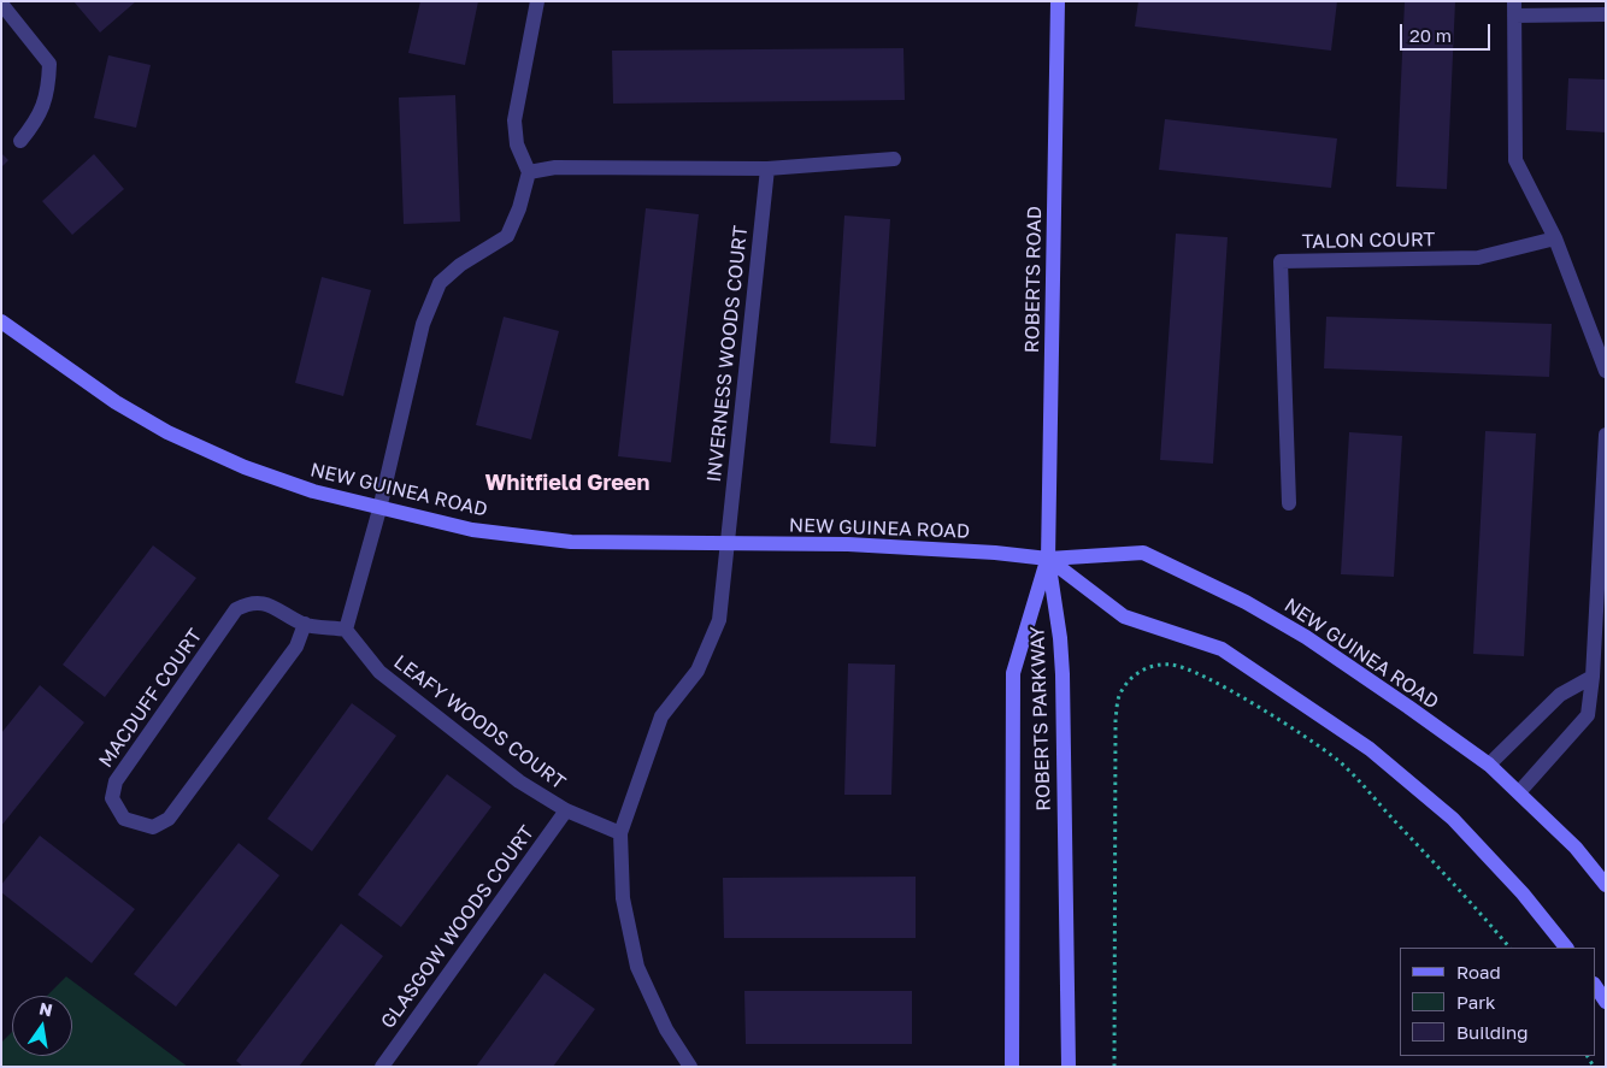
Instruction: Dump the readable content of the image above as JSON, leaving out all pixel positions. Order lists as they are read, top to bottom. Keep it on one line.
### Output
{"streets":{"main road":["ROBERTS ROAD","NEW GUINEA ROAD","ROBERTS PARKWAY"],"street":["TALON COURT","INVERNESS WOODS COURT","MACDUFF COURT","LEAFY WOODS COURT","GLASGOW WOODS COURT"]},"crossings":[["ROBERTS ROAD","NEW GUINEA ROAD"],["ROBERTS ROAD","ROBERTS PARKWAY"],["INVERNESS WOODS COURT","NEW GUINEA ROAD"],["INVERNESS WOODS COURT","LEAFY WOODS COURT"],["NEW GUINEA ROAD","ROBERTS PARKWAY"],["MACDUFF COURT","LEAFY WOODS COURT"],["LEAFY WOODS COURT","GLASGOW WOODS COURT"]],"districts":["Whitfield Green"],"legend":["Road","Park","Building"],"scale_bar":"20 m","north":"top"}
